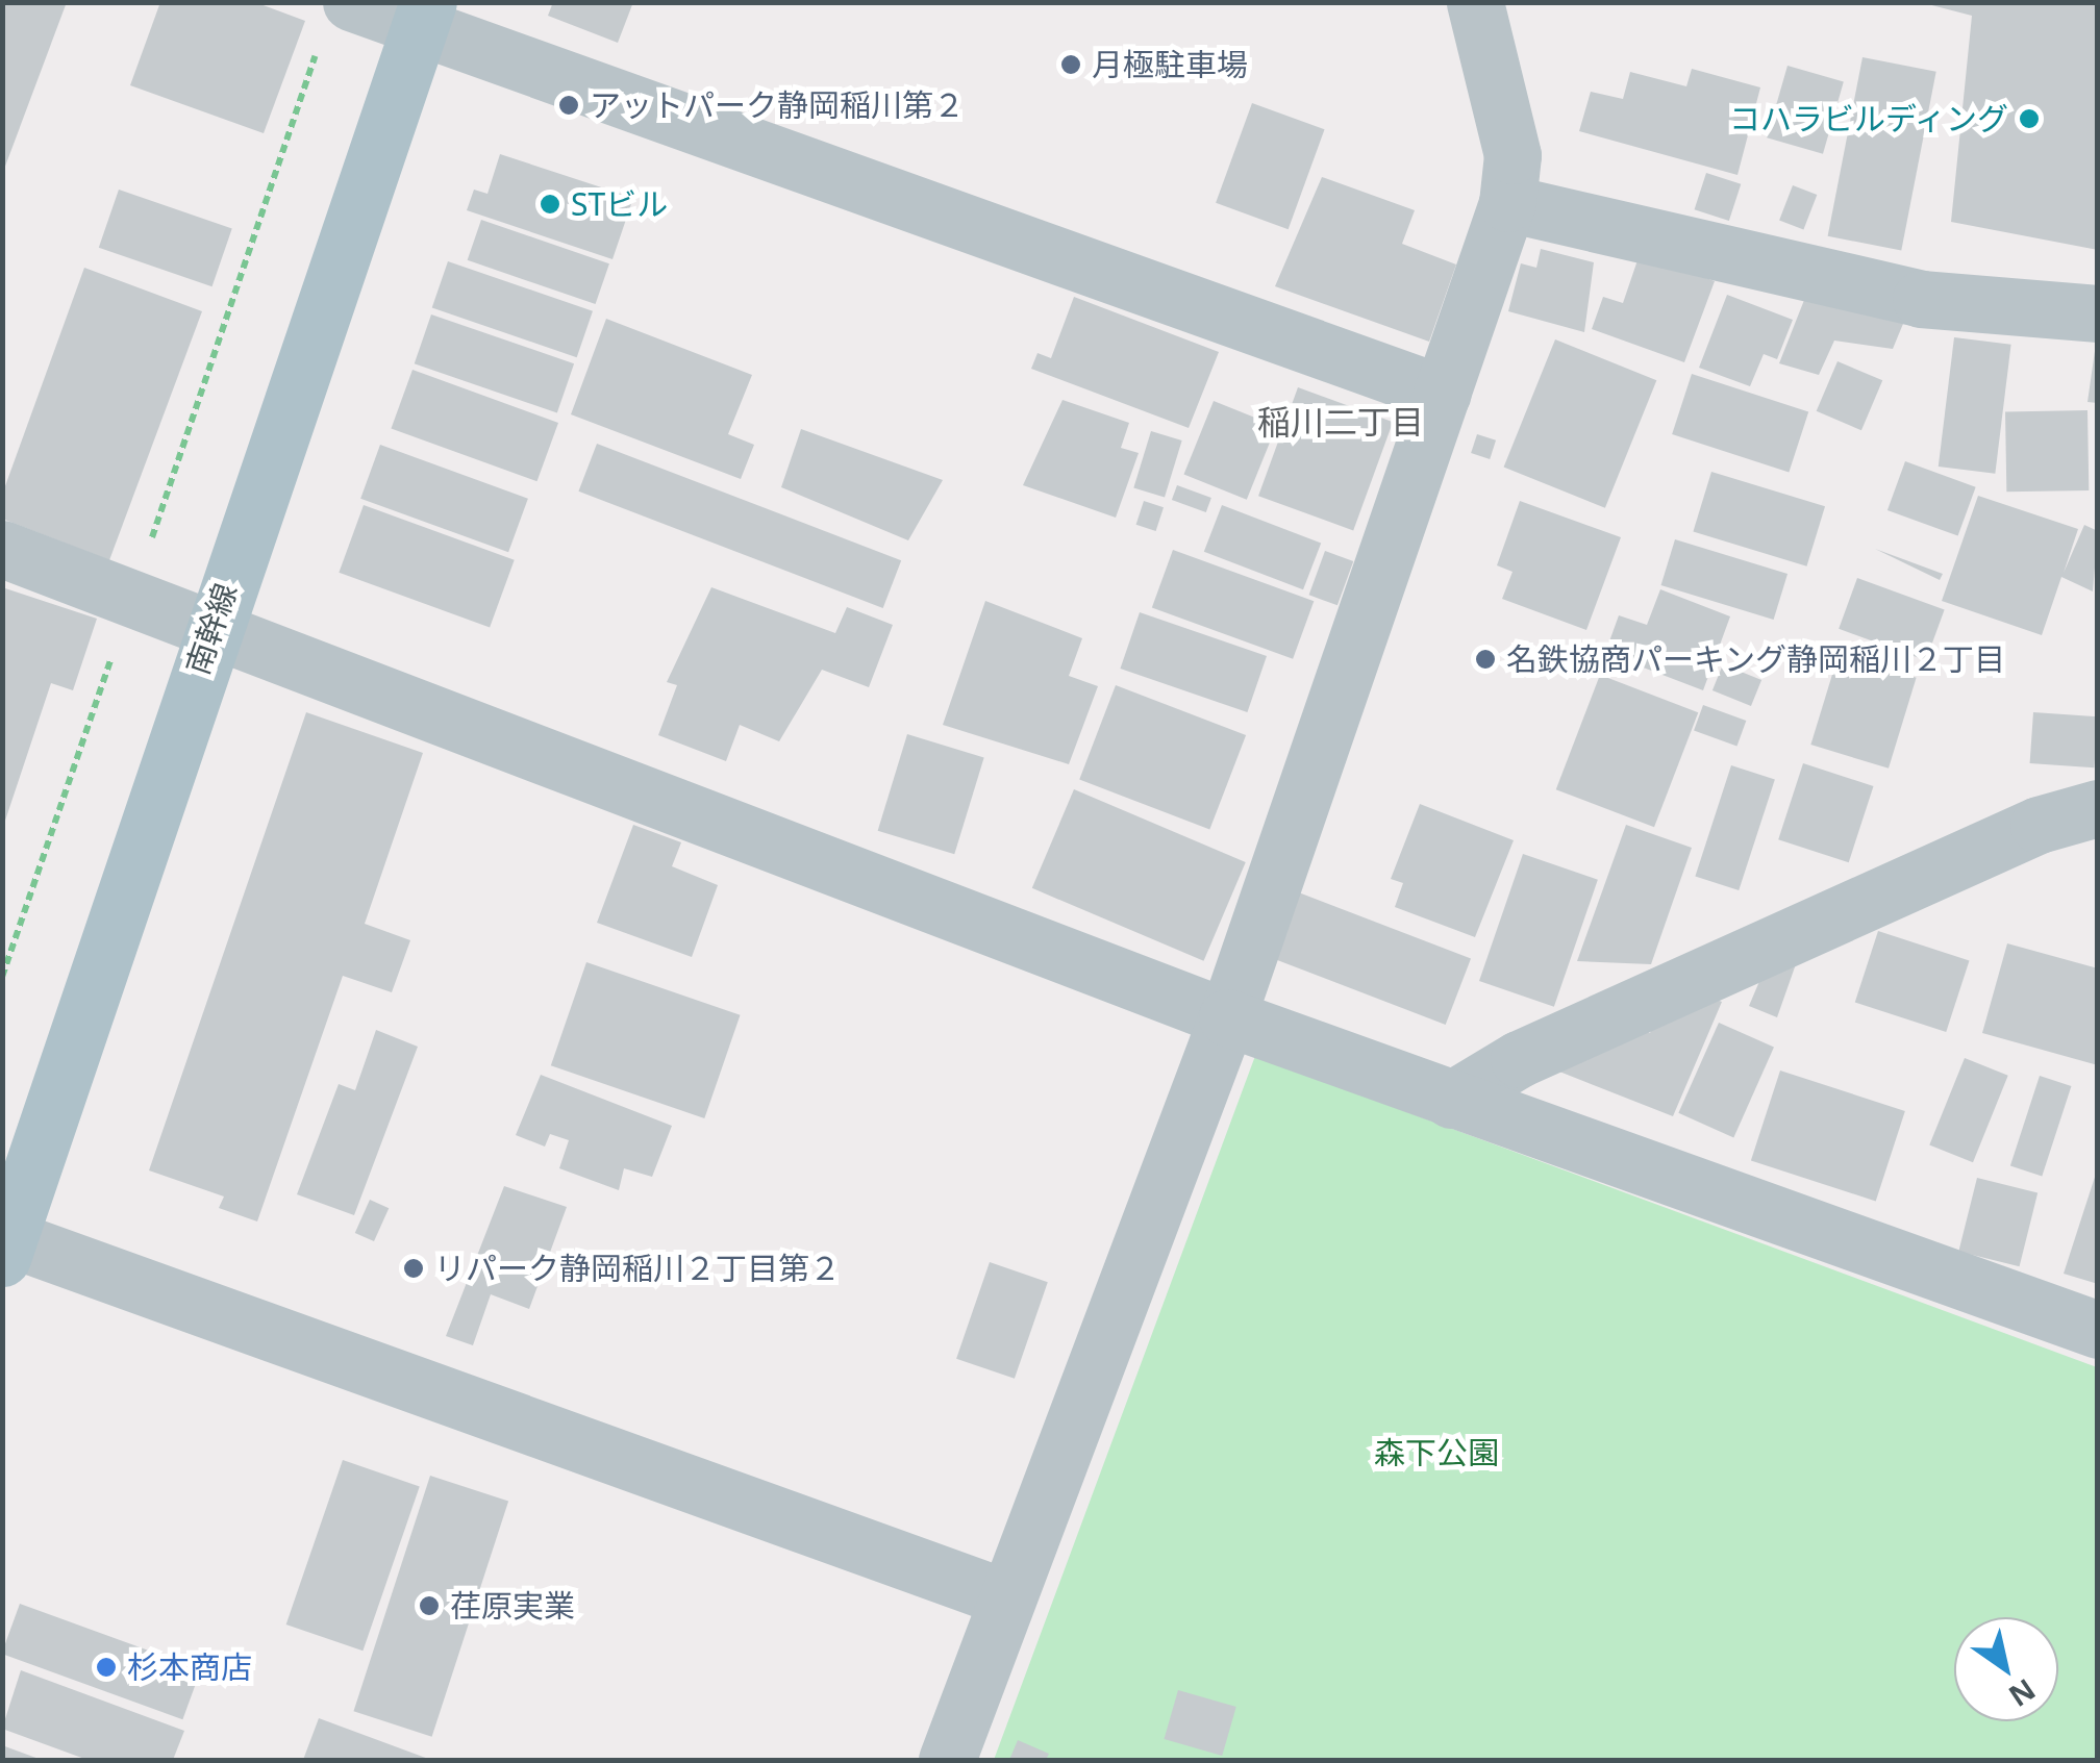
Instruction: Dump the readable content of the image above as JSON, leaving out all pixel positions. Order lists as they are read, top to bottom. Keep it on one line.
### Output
{"streets":{"main road":["南幹線"]},"districts":["稲川二丁目"],"parks":["森下公園"],"places":["月極駐車場","アットパーク静岡稲川第２","コハラビルディング","STビル","名鉄協商パーキング静岡稲川２丁目","リパーク静岡稲川２丁目第２","荏原実業","杉本商店"],"north":"bottom right"}
